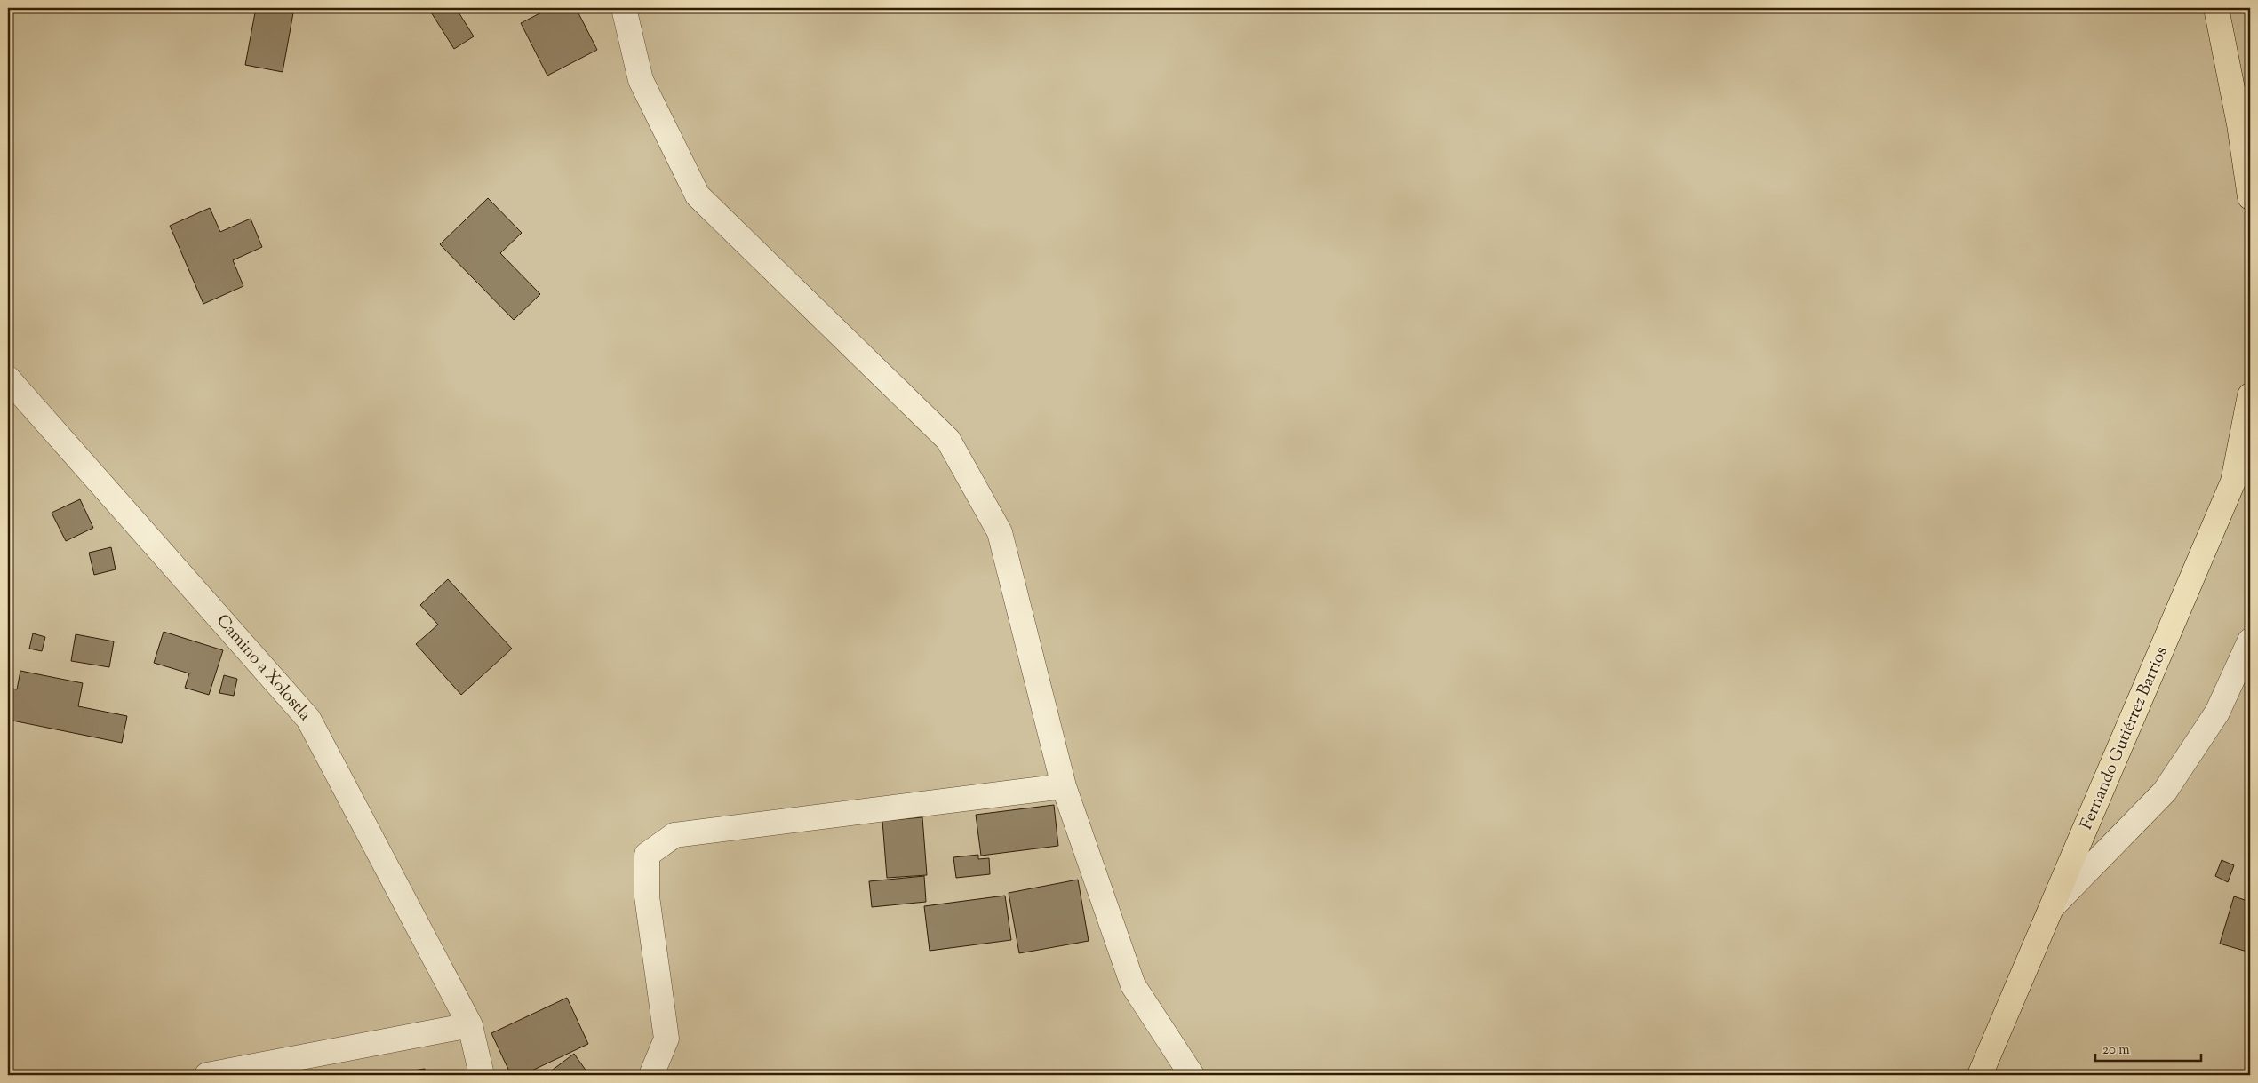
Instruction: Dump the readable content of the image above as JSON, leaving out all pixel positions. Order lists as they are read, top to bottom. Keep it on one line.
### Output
{"streets":{"main road":["Fernando Gutiérrez Barrios"],"street":["Camino a Xolostla"]},"scale_bar":"20 m"}
